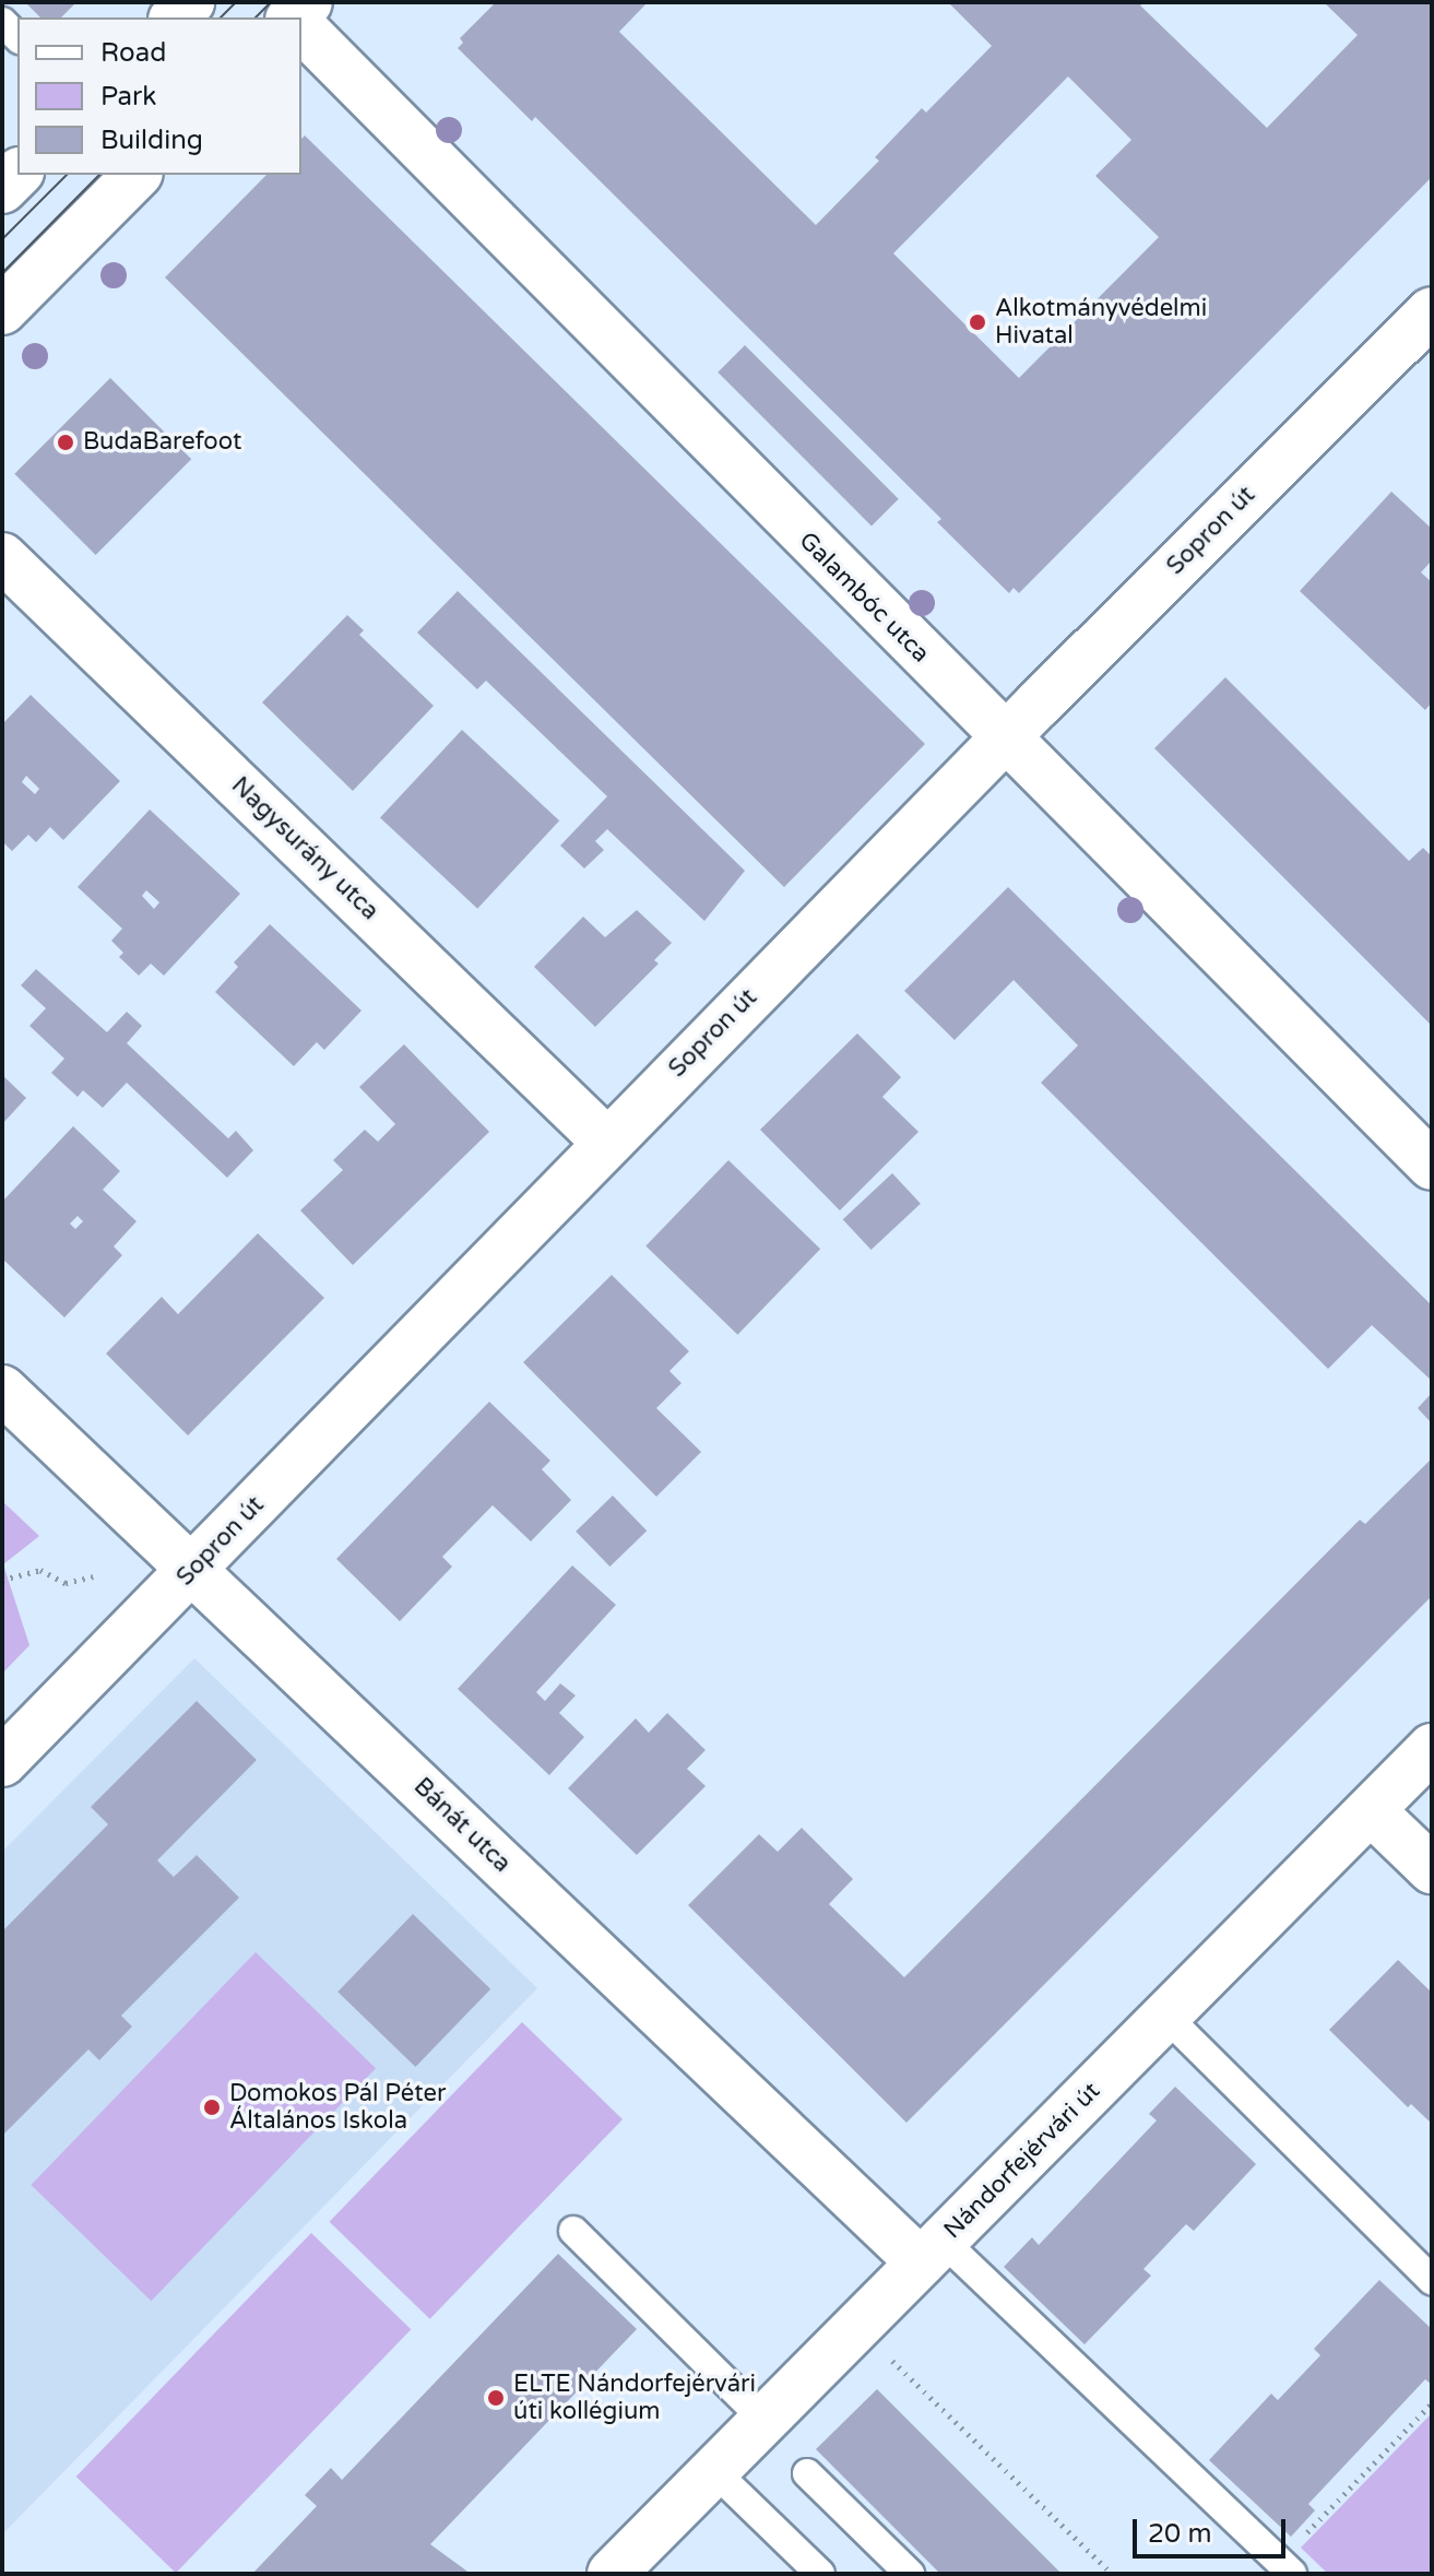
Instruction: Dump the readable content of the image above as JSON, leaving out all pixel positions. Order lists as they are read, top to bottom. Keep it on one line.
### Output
{"streets":{"street":["Sopron út","Galambóc utca","Nagysurány utca","Bánát utca","Nándorfejérvári út"]},"crossings":[["Sopron út","Galambóc utca"],["Sopron út","Nagysurány utca"],["Sopron út","Bánát utca"],["Bánát utca","Nándorfejérvári út"]],"places":["Alkotmányvédelmi Hivatal","BudaBarefoot","Domokos Pál Péter Általános Iskola","ELTE Nándorfejérvári úti kollégium"],"legend":["Road","Park","Building"],"scale_bar":"20 m"}
